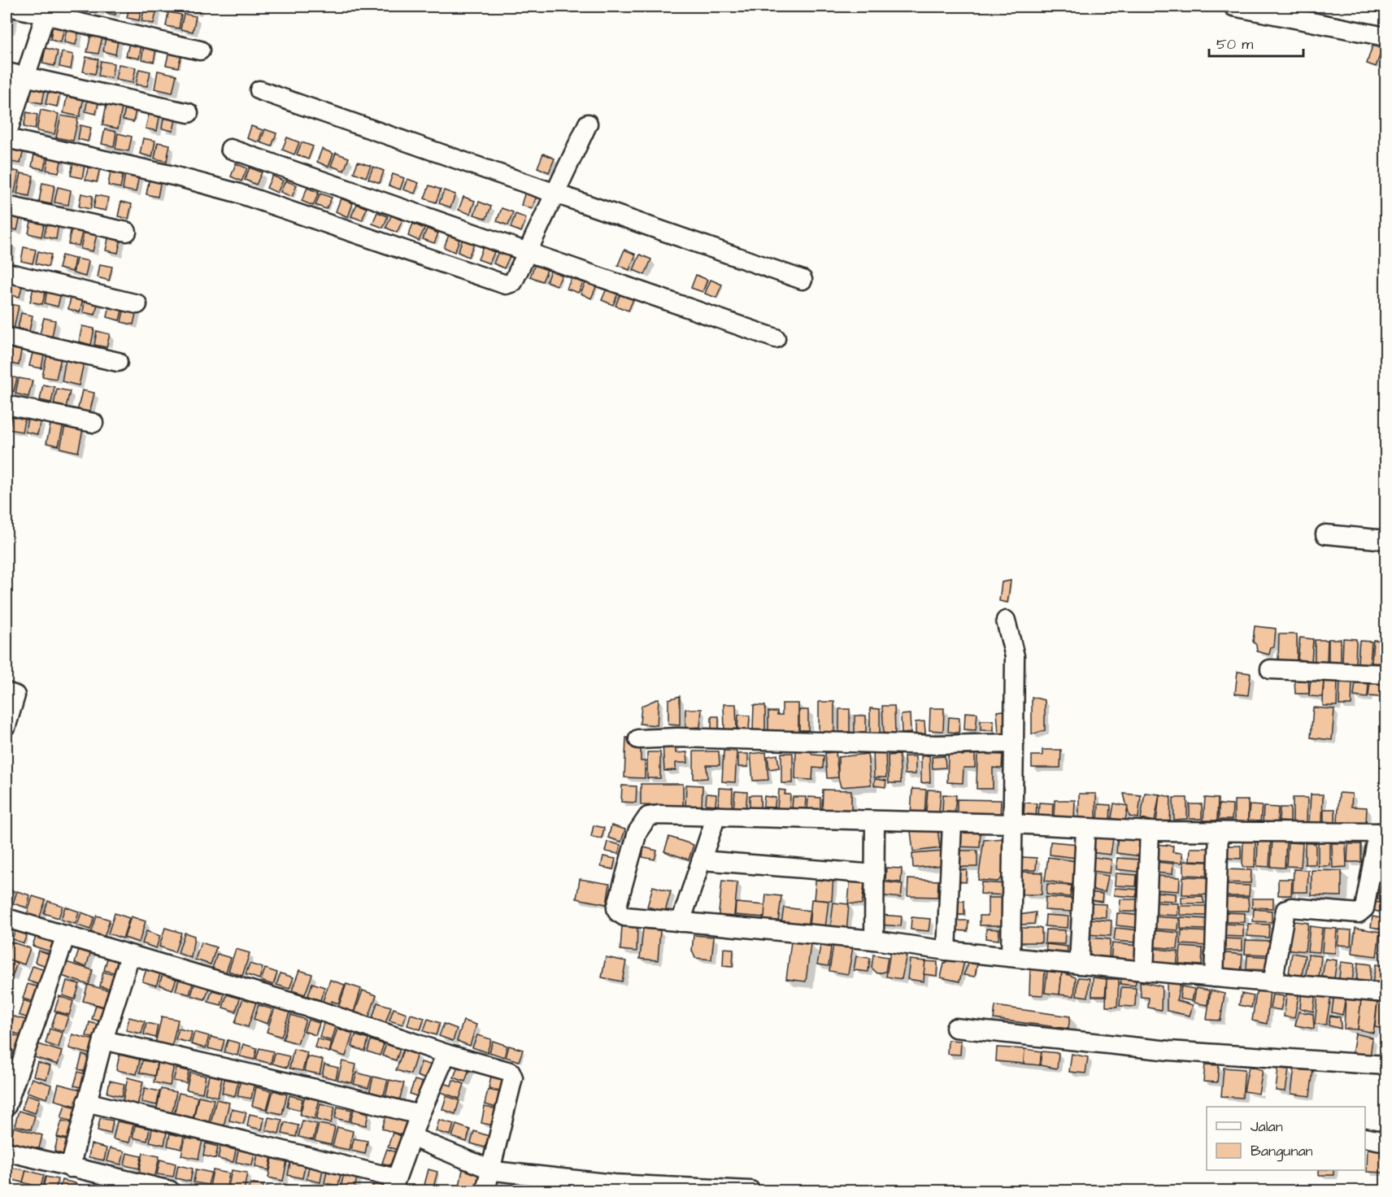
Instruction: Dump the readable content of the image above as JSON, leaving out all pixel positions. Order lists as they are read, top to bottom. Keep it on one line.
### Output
{"legend":["Jalan","Bangunan"],"scale_bar":"50 m"}
